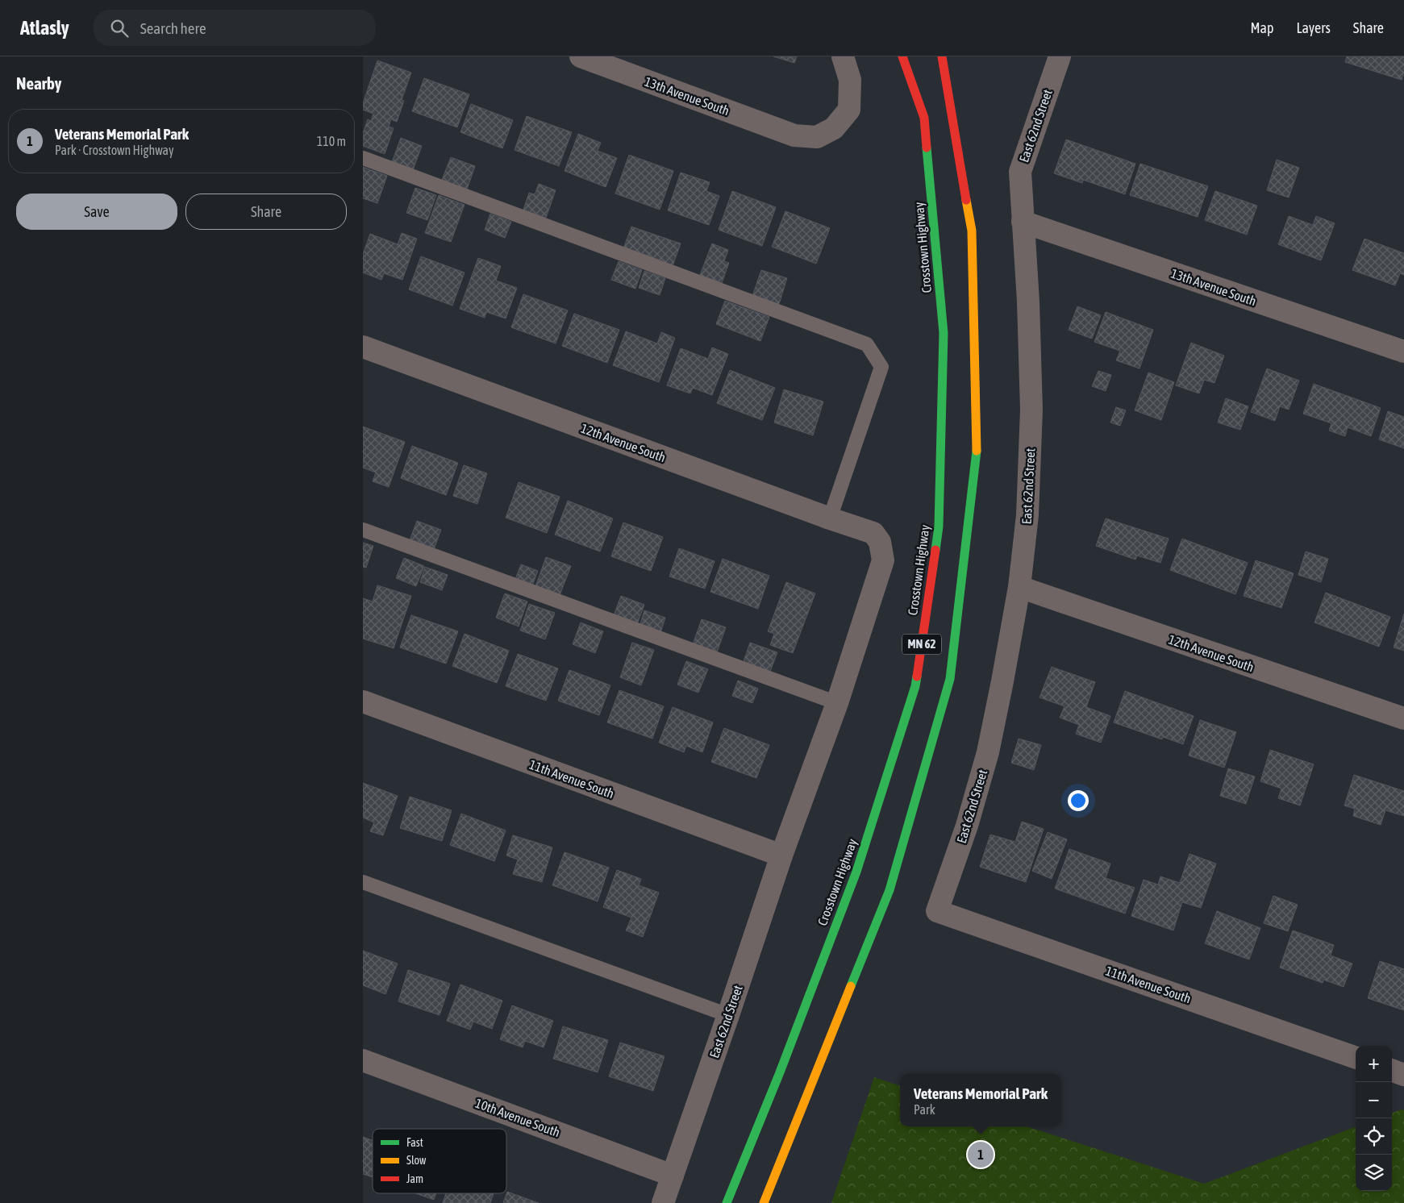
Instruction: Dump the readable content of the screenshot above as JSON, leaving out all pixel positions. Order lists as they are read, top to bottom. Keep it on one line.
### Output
{"streets":{"highway":["Crosstown Highway","MN 62"],"street":["13th Avenue South","East 62nd Street","12th Avenue South","11th Avenue South","10th Avenue South"]},"crossings":[["13th Avenue South","East 62nd Street"],["East 62nd Street","12th Avenue South"],["East 62nd Street","11th Avenue South"],["East 62nd Street","10th Avenue South"]],"legend":["Fast","Slow","Jam"],"page":{"header":"Atlasly","search":"Search here","nav":["Map","Layers","Share"],"heading":"Nearby","list":[{"mark":"1","name":"Veterans Memorial Park","note":"Park · Crosstown Highway","value":"110 m"}],"buttons":["Save","Share"],"map_buttons":["+","−"],"popup":["Veterans Memorial Park","Park"],"pins":"1"}}
